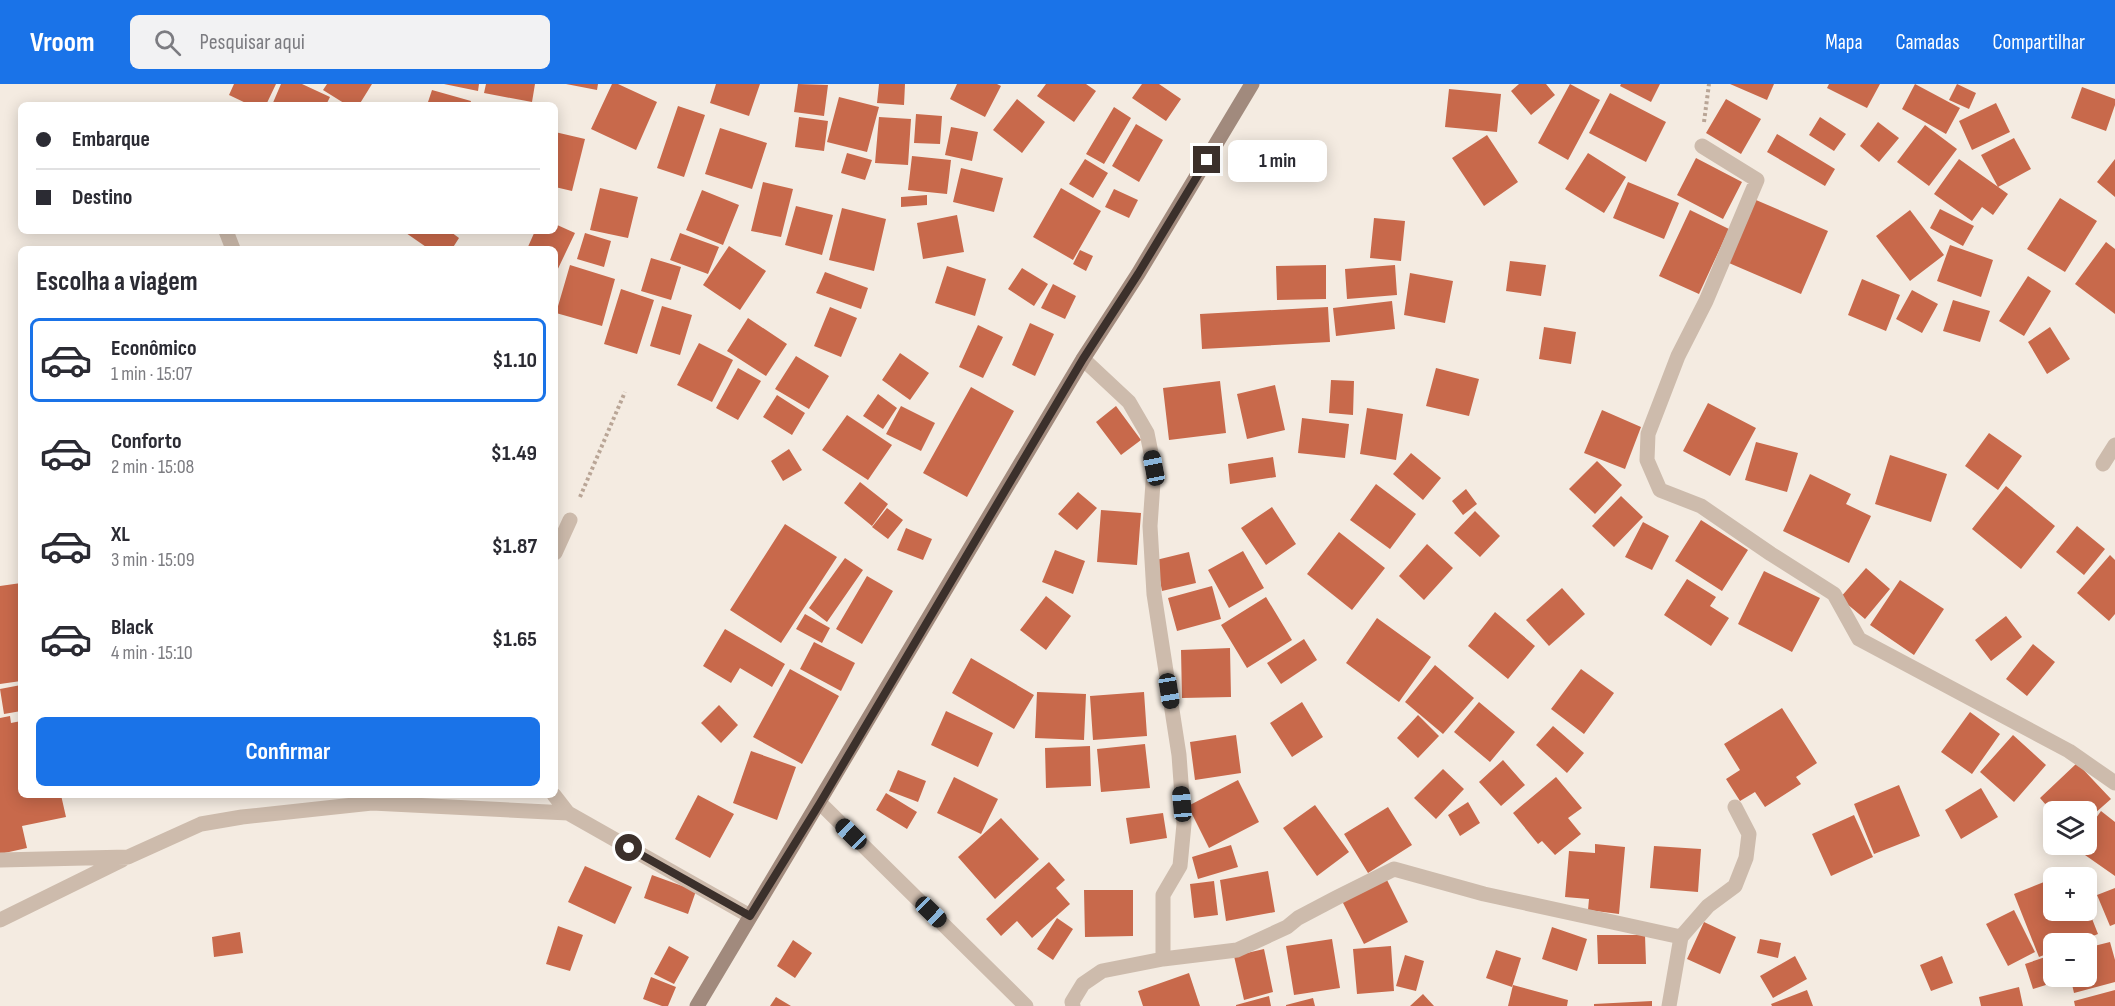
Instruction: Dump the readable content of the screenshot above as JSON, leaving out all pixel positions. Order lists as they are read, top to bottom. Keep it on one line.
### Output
{"page":{"header":"Vroom","search":"Pesquisar aqui","nav":["Mapa","Camadas","Compartilhar"],"banner":["Embarque","Destino"],"bubble":"1 min","heading":"Escolha a viagem","list":[{"name":"Econômico","note":"1 min · 15:07","value":"$1.10"},{"name":"Conforto","note":"2 min · 15:08","value":"$1.49"},{"name":"XL","note":"3 min · 15:09","value":"$1.87"},{"name":"Black","note":"4 min · 15:10","value":"$1.65"}],"buttons":"Confirmar","map_buttons":["+","−"]}}
